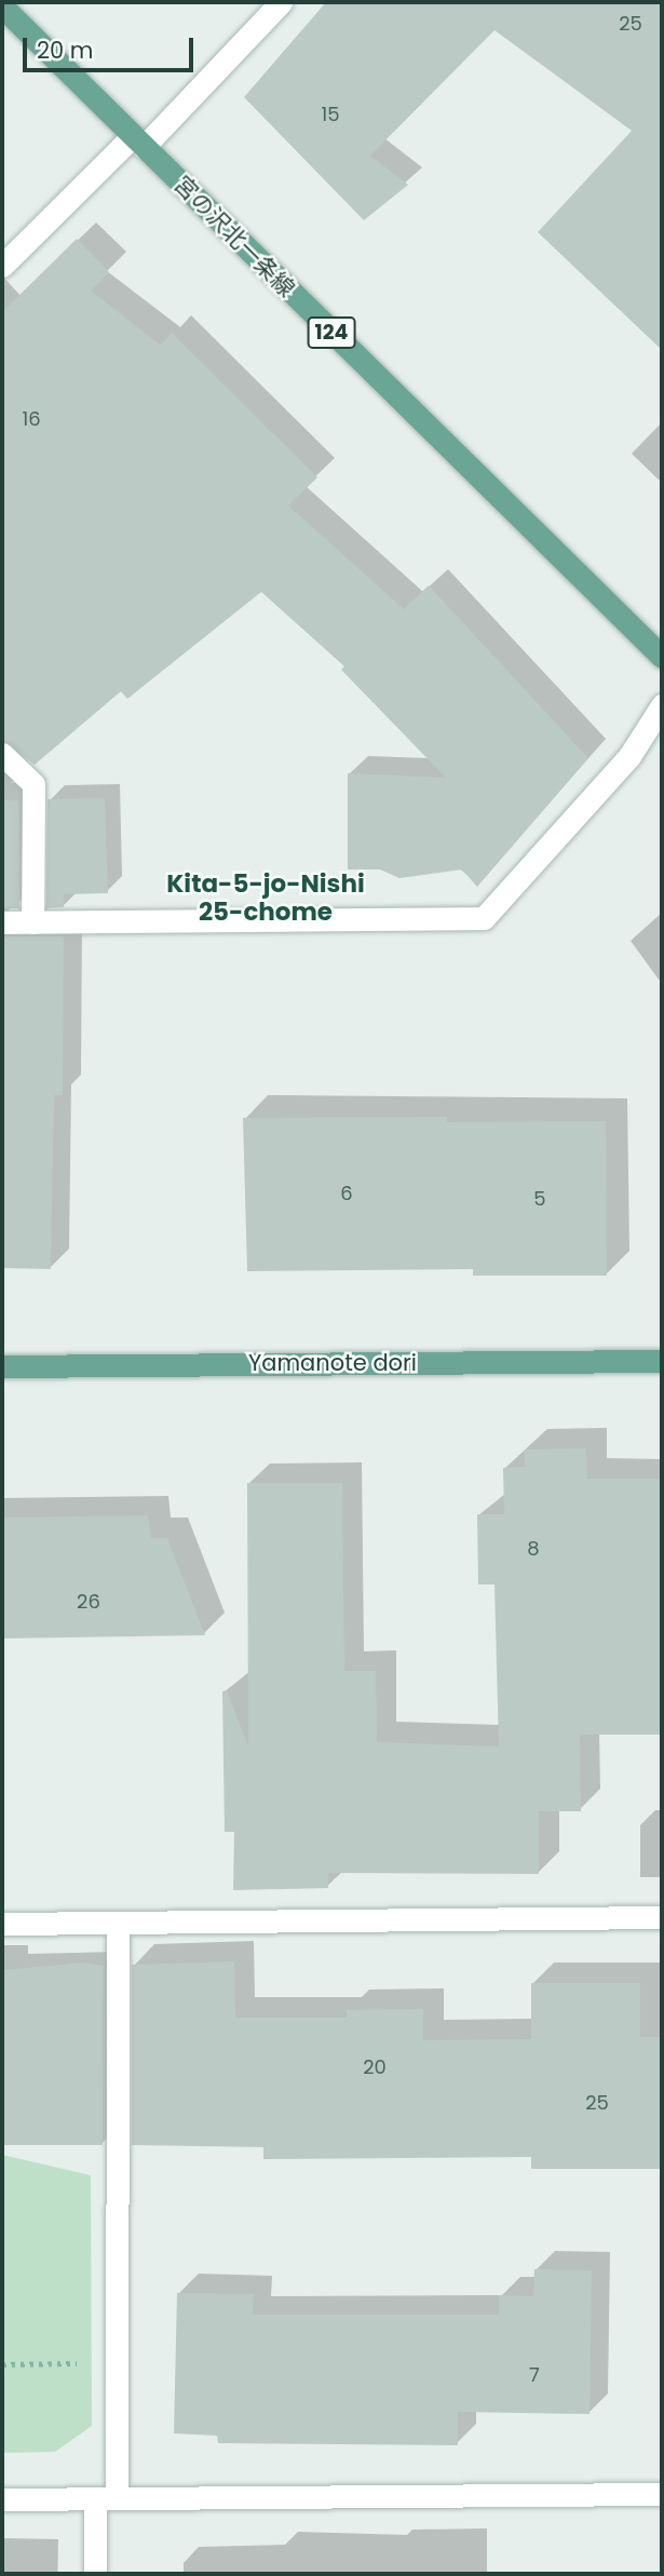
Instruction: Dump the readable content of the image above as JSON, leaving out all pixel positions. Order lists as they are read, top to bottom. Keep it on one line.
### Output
{"streets":{"main road":["宮の沢北一条線","124","Yamanote dori"]},"districts":["Kita-5-jo-Nishi 25-chome"],"house_numbers":["25","15","16","6","5","8","26","20","25","7"],"scale_bar":"20 m"}
